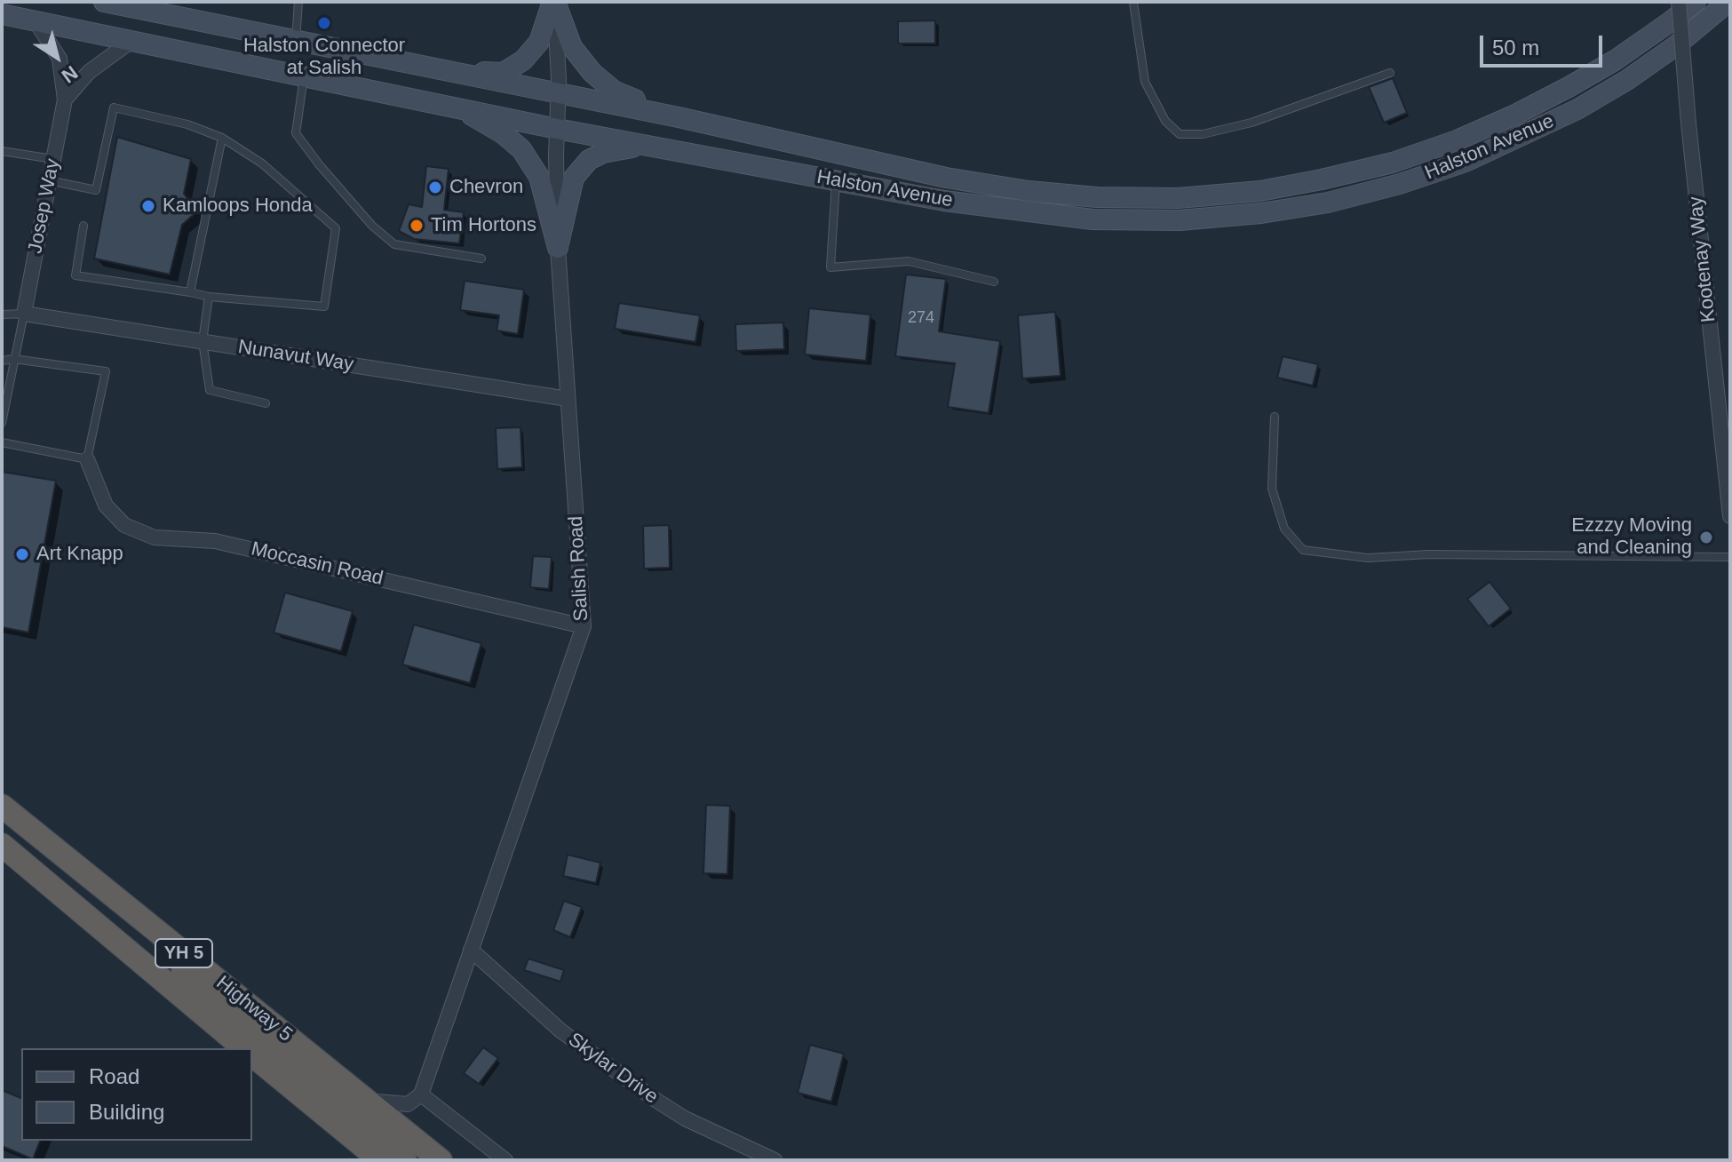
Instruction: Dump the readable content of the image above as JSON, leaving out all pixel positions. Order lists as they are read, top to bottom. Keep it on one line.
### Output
{"streets":{"highway":["YH 5","Highway 5"],"main road":["Halston Avenue"],"street":["Josep Way","Kootenay Way","Nunavut Way","Moccasin Road","Salish Road","Skylar Drive"]},"crossings":[["Halston Avenue","Josep Way"],["Halston Avenue","Salish Road"],["Josep Way","Nunavut Way"],["Nunavut Way","Salish Road"],["Moccasin Road","Salish Road"],["Salish Road","Skylar Drive"]],"places":["Halston Connector at Salish","Chevron","Kamloops Honda","Tim Hortons","Ezzzy Moving and Cleaning","Art Knapp"],"house_numbers":["274"],"legend":["Road","Building"],"scale_bar":"50 m","north":"bottom right"}
